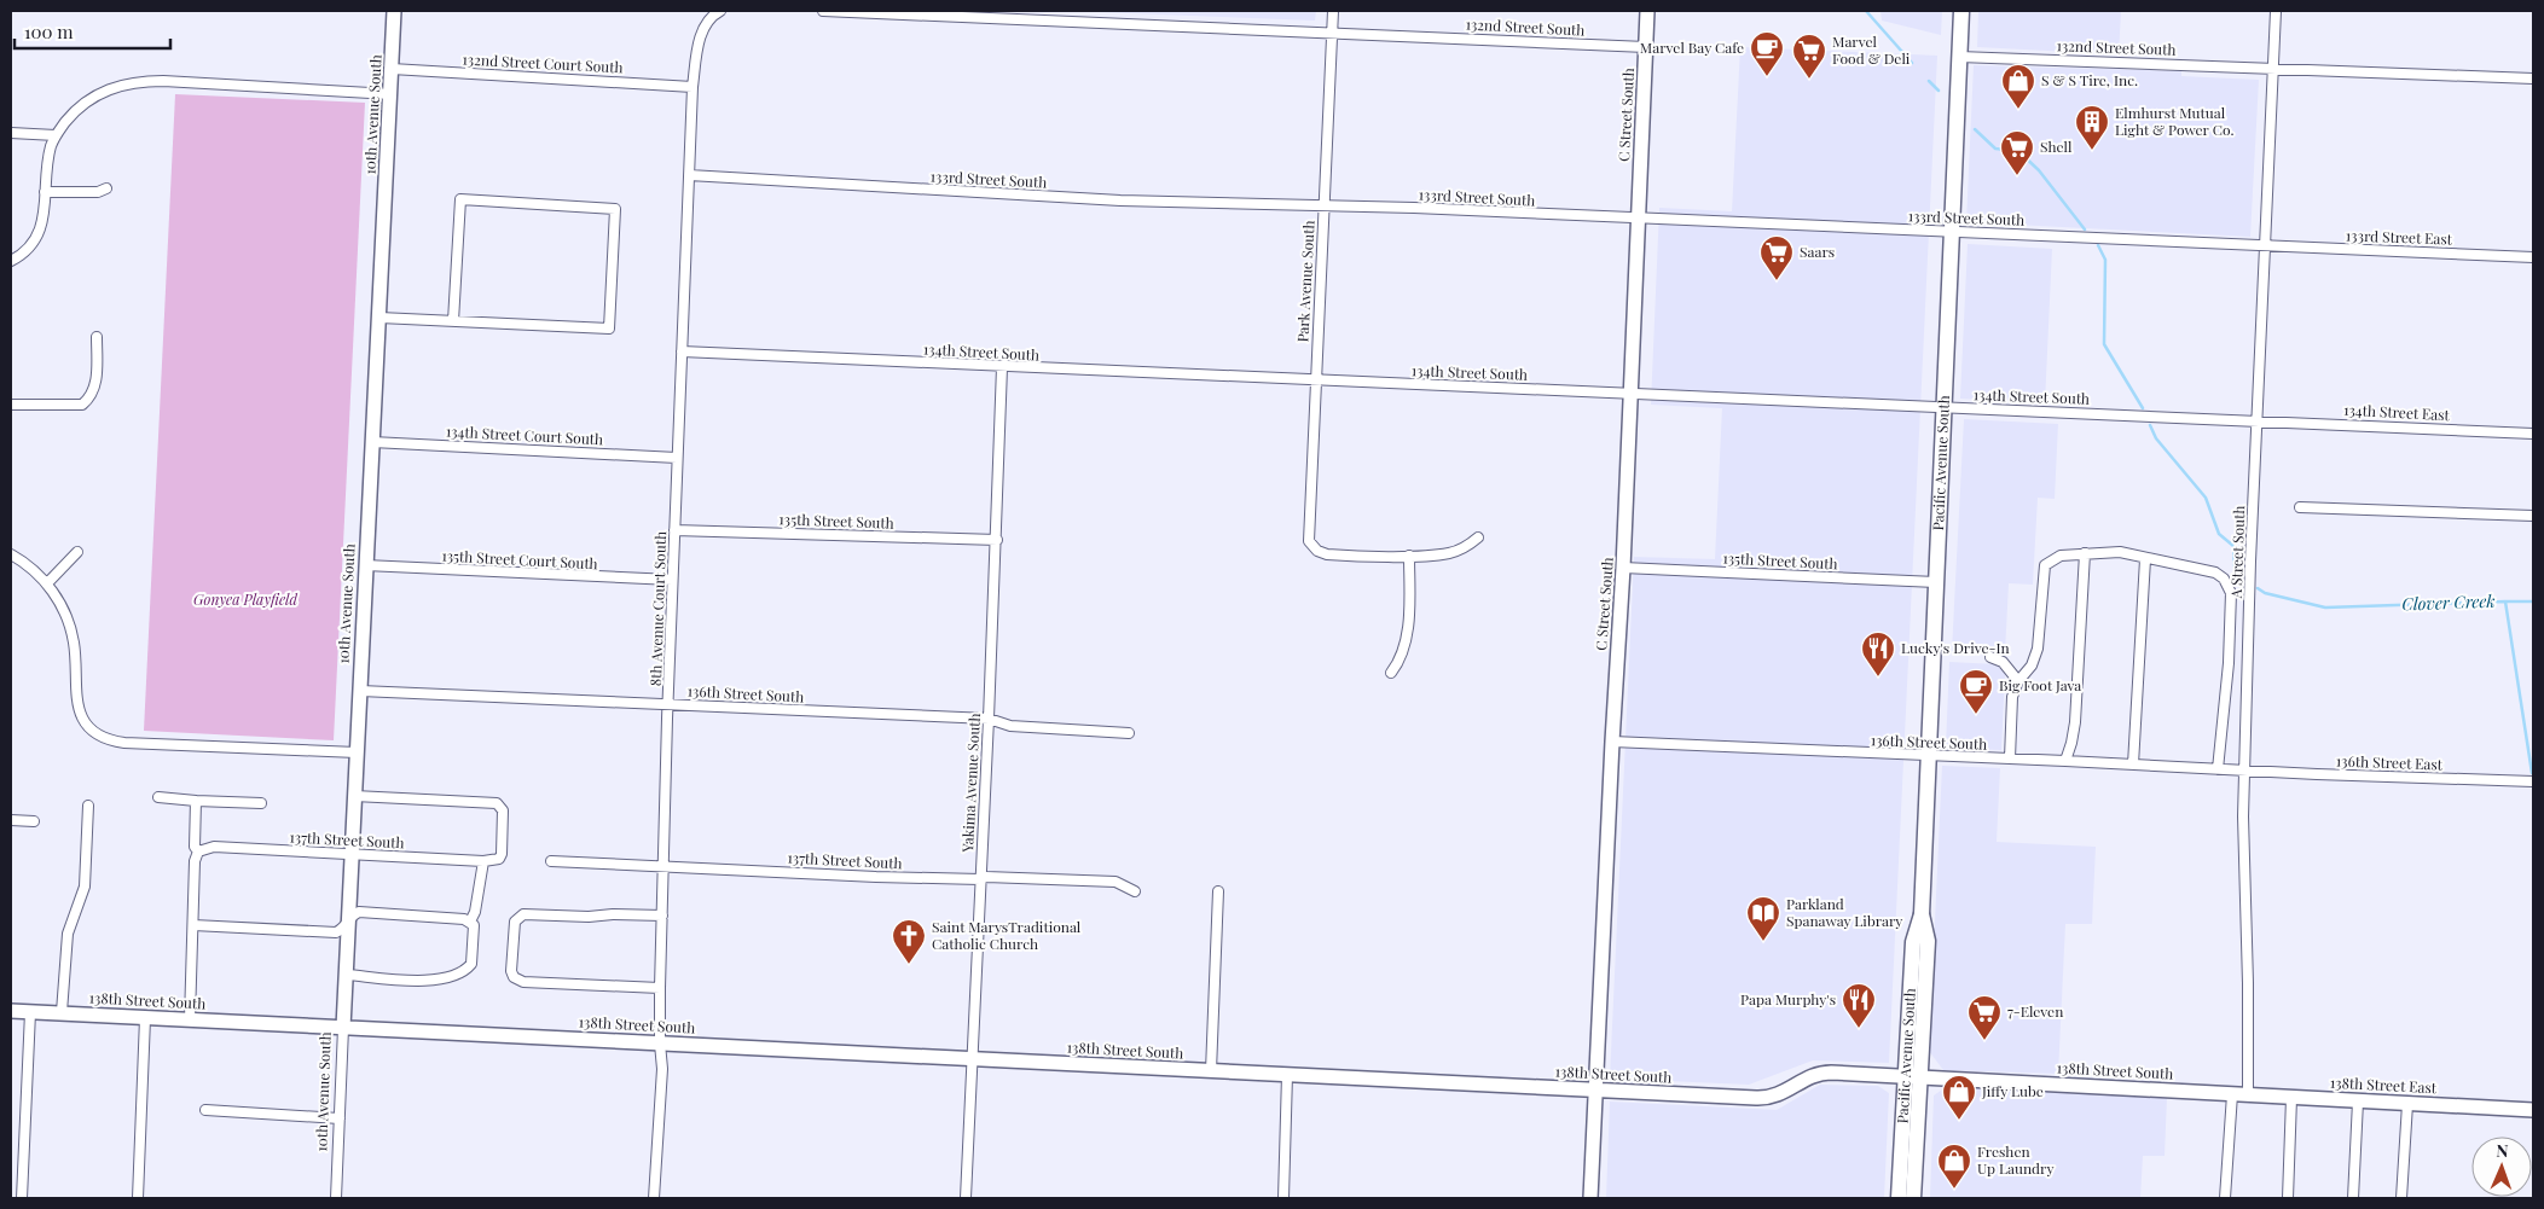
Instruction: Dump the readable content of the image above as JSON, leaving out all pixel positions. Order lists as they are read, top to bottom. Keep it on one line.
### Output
{"streets":{"main road":["Pacific Avenue South"],"street":["132nd Street South","132nd Street Court South","10th Avenue South","C Street South","133rd Street South","133rd Street East","Park Avenue South","134th Street South","134th Street East","134th Street Court South","135th Street South","A Street South","135th Street Court South","8th Avenue Court South","136th Street South","136th Street East","Yakima Avenue South","137th Street South","138th Street South","138th Street East"]},"crossings":[["132nd Street South","C Street South"],["132nd Street South","Park Avenue South"],["132nd Street South","Pacific Avenue South"],["132nd Street South","A Street South"],["132nd Street Court South","10th Avenue South"],["132nd Street Court South","8th Avenue Court South"],["10th Avenue South","134th Street Court South"],["10th Avenue South","135th Street Court South"],["10th Avenue South","136th Street South"],["10th Avenue South","137th Street South"],["10th Avenue South","138th Street South"],["C Street South","133rd Street South"],["C Street South","134th Street South"],["C Street South","135th Street South"],["C Street South","136th Street South"],["C Street South","138th Street South"],["133rd Street South","133rd Street East"],["133rd Street South","Park Avenue South"],["133rd Street South","Pacific Avenue South"],["133rd Street South","A Street South"],["133rd Street South","8th Avenue Court South"],["133rd Street East","A Street South"],["Park Avenue South","134th Street South"],["134th Street South","134th Street East"],["134th Street South","Pacific Avenue South"],["134th Street South","A Street South"],["134th Street South","8th Avenue Court South"],["134th Street South","Yakima Avenue South"],["134th Street East","A Street South"],["134th Street Court South","8th Avenue Court South"],["Pacific Avenue South","135th Street South"],["Pacific Avenue South","136th Street South"],["Pacific Avenue South","138th Street South"],["135th Street South","8th Avenue Court South"],["135th Street South","Yakima Avenue South"],["A Street South","136th Street South"],["A Street South","136th Street East"],["A Street South","138th Street East"],["135th Street Court South","8th Avenue Court South"],["8th Avenue Court South","136th Street South"],["8th Avenue Court South","137th Street South"],["8th Avenue Court South","138th Street South"],["136th Street South","136th Street East"],["136th Street South","Yakima Avenue South"],["Yakima Avenue South","137th Street South"],["Yakima Avenue South","138th Street South"],["138th Street South","138th Street East"]],"water":["Clover Creek"],"parks":["Gonyea Playfield"],"places":{"cafe":["Marvel Bay Cafe","Big Foot Java"],"supermarket":["Marvel Food & Deli","Shell","Saars","7-Eleven"],"shop":["S & S Tire, Inc.","Jiffy Lube","Freshen Up Laundry"],"building":["Elmhurst Mutual Light & Power Co."],"restaurant":["Lucky's Drive-In","Papa Murphy's"],"library":["Parkland Spanaway Library"],"church":["Saint MarysTraditional Catholic Church"]},"scale_bar":"100 m","north":"top"}
